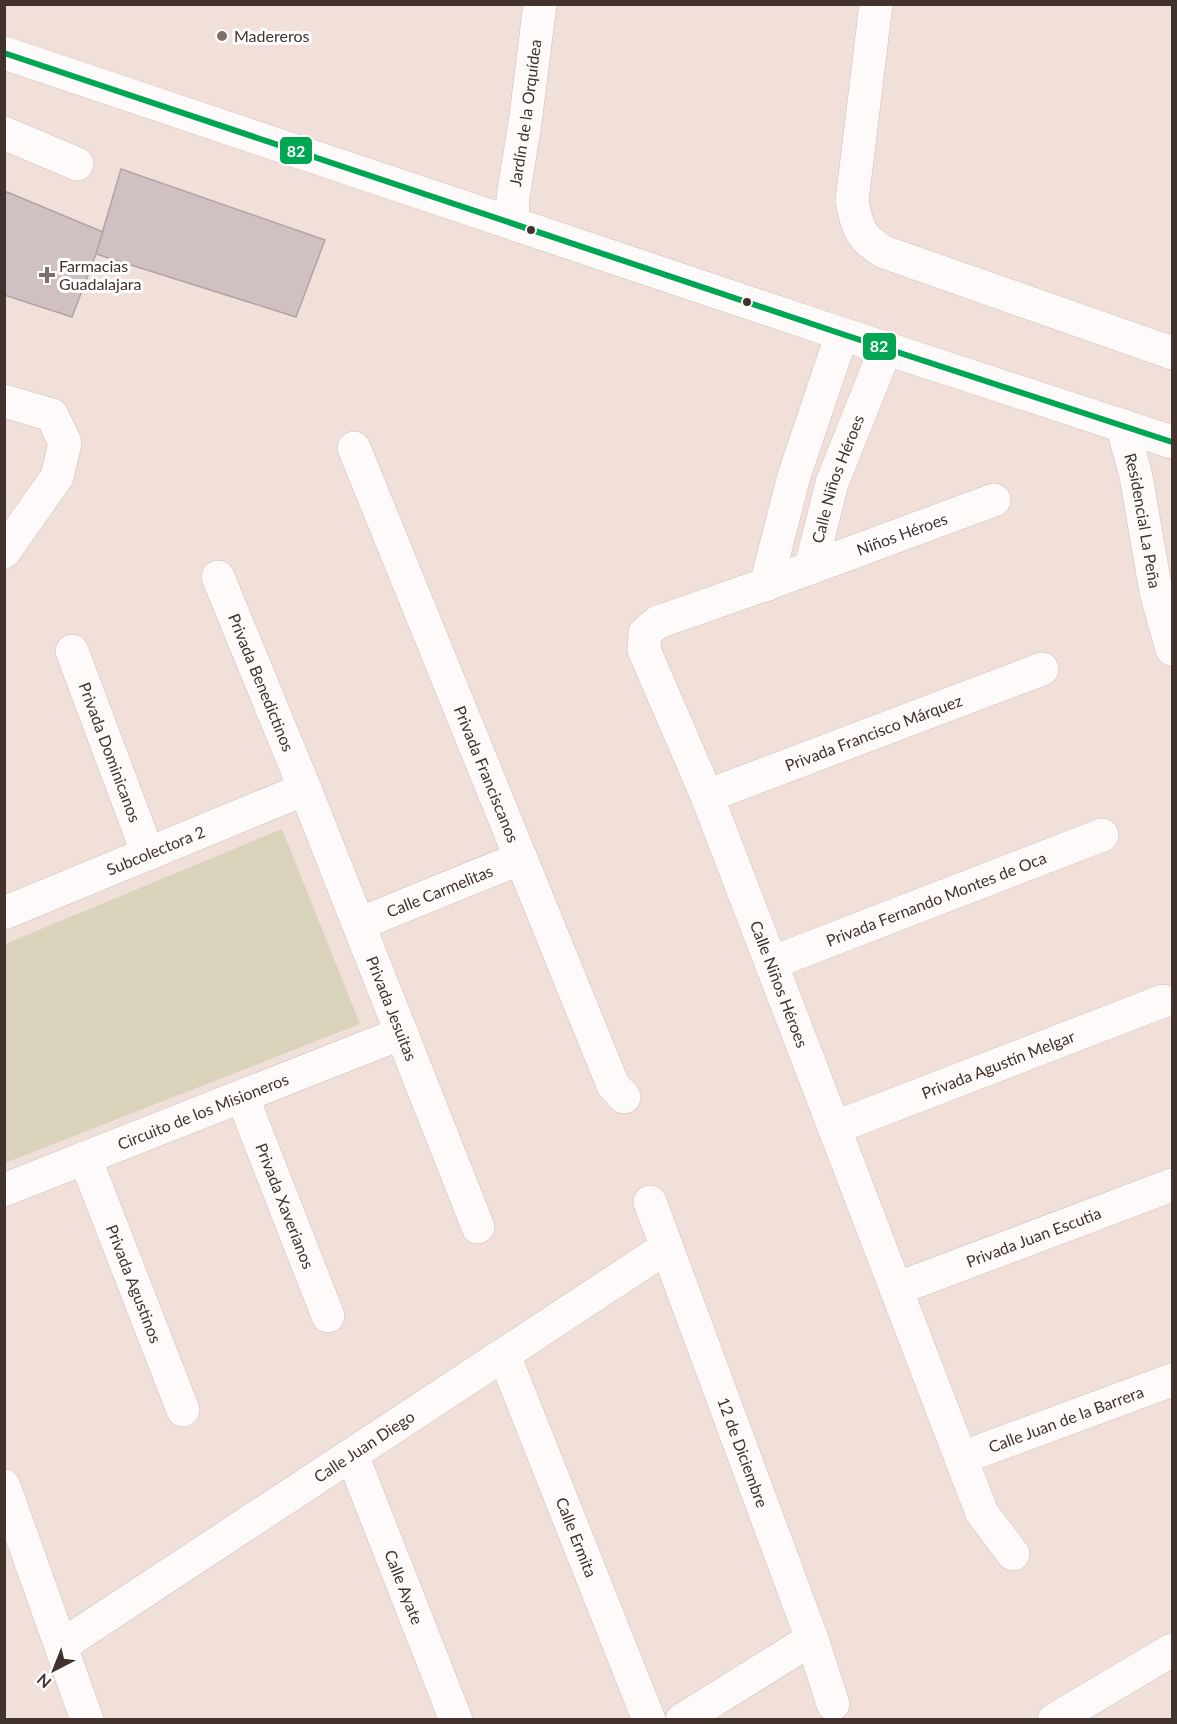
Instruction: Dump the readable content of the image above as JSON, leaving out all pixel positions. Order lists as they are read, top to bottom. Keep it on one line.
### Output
{"streets":{"street":["Jardín de la Orquídea","Calle Niños Héroes","Residencial La Peña","Niños Héroes","Privada Benedictinos","Privada Francisco Márquez","Privada Dominicanos","Privada Franciscanos","Subcolectora 2","Calle Carmelitas","Privada Fernando Montes de Oca","Privada Jesuitas","Privada Agustín Melgar","Circuito de los Misioneros","Privada Xaverianos","Privada Juan Escutia","Privada Agustinos","Calle Juan de la Barrera","Calle Juan Diego","12 de Diciembre","Calle Ermita","Calle Ayate"]},"crossings":[["Calle Niños Héroes","Niños Héroes"],["Calle Niños Héroes","Privada Francisco Márquez"],["Calle Niños Héroes","Privada Fernando Montes de Oca"],["Calle Niños Héroes","Privada Agustín Melgar"],["Calle Niños Héroes","Privada Juan Escutia"],["Calle Niños Héroes","Calle Juan de la Barrera"],["Privada Benedictinos","Subcolectora 2"],["Privada Benedictinos","Privada Jesuitas"],["Privada Dominicanos","Subcolectora 2"],["Privada Franciscanos","Calle Carmelitas"],["Subcolectora 2","Privada Jesuitas"],["Calle Carmelitas","Privada Jesuitas"],["Privada Jesuitas","Circuito de los Misioneros"],["Circuito de los Misioneros","Privada Xaverianos"],["Circuito de los Misioneros","Privada Agustinos"],["Calle Juan Diego","12 de Diciembre"],["Calle Juan Diego","Calle Ermita"],["Calle Juan Diego","Calle Ayate"]],"places":{"other":["Madereros"],"health":["Farmacias Guadalajara"]},"lines":["transit line 82"],"north":"bottom left"}
